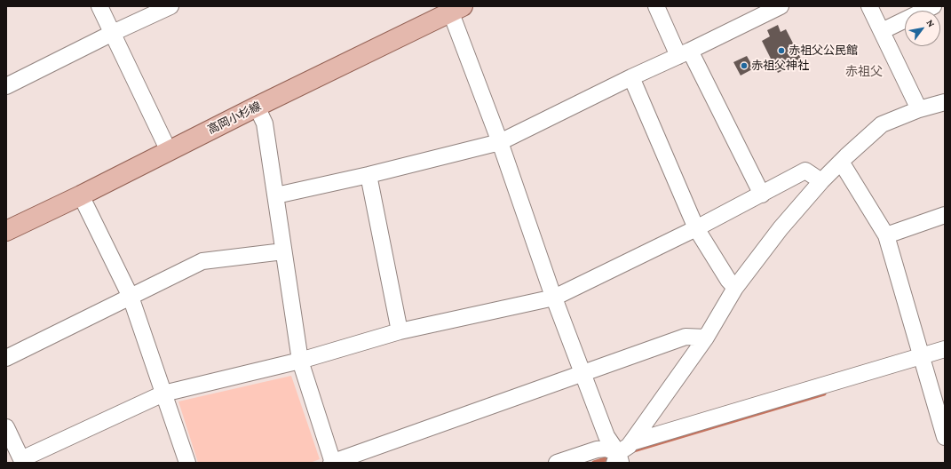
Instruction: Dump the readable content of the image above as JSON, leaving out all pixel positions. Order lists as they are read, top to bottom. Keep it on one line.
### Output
{"streets":{"main road":["高岡小杉線"]},"districts":["赤祖父"],"places":["赤祖父公民館","赤祖父神社"],"north":"top right"}
